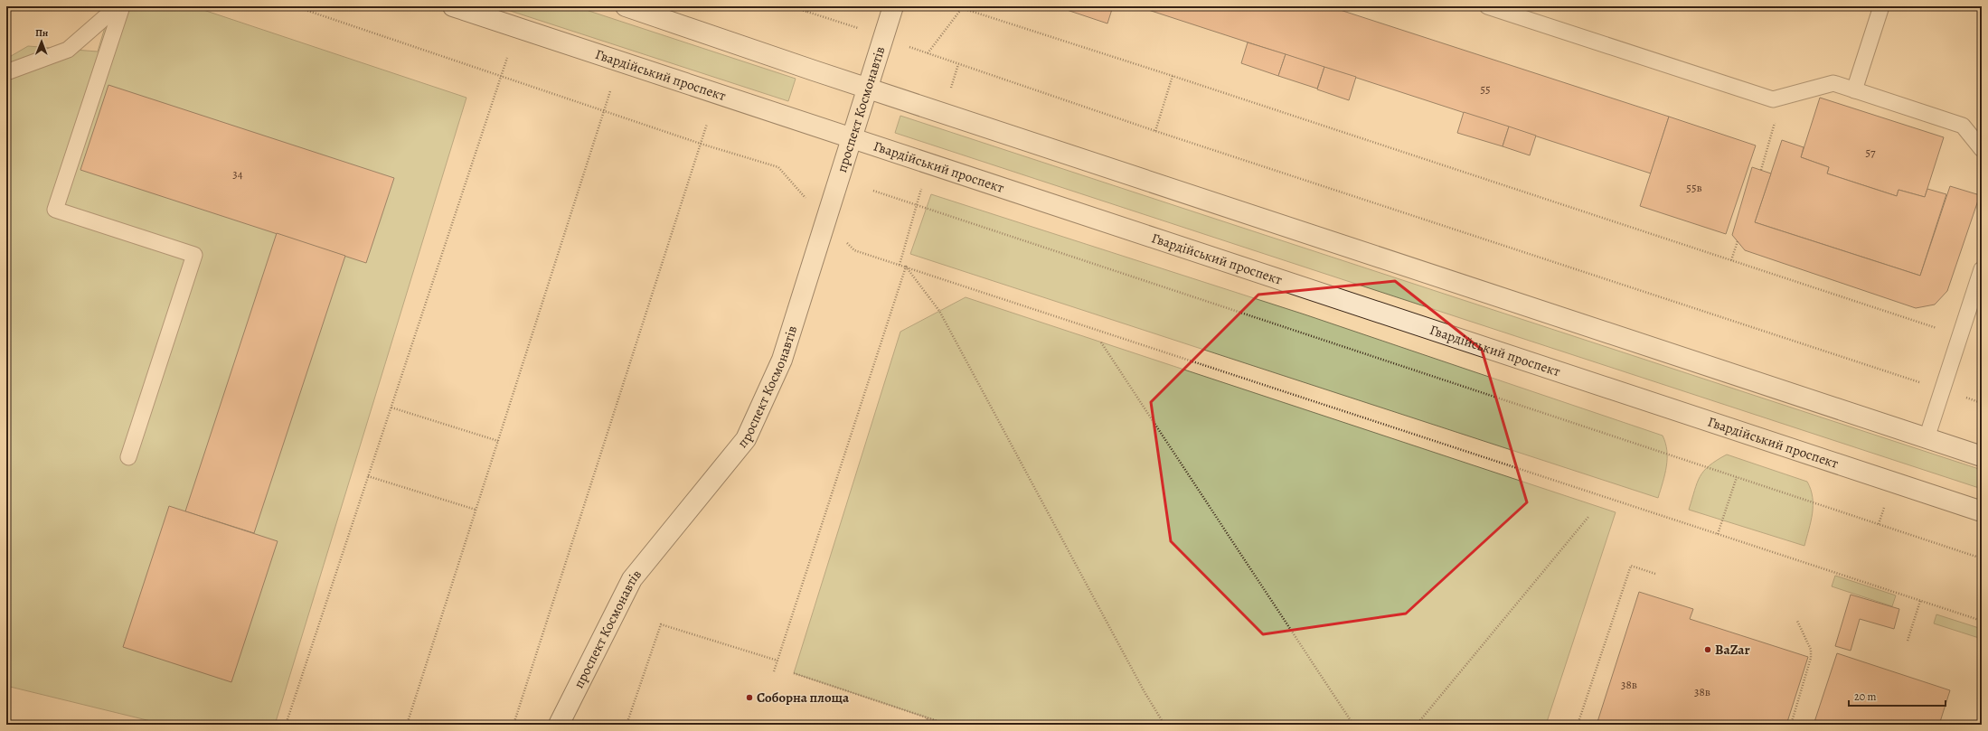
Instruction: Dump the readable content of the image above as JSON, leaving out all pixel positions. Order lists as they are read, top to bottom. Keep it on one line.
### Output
{"streets":{"main road":["Гвардійський проспект","проспект Космонавтів"]},"crossings":[["Гвардійський проспект","проспект Космонавтів"]],"places":["BaZar","Соборна площа"],"house_numbers":["55","57","34","55в","38в","38в"],"scale_bar":"20 m","north":"top"}
